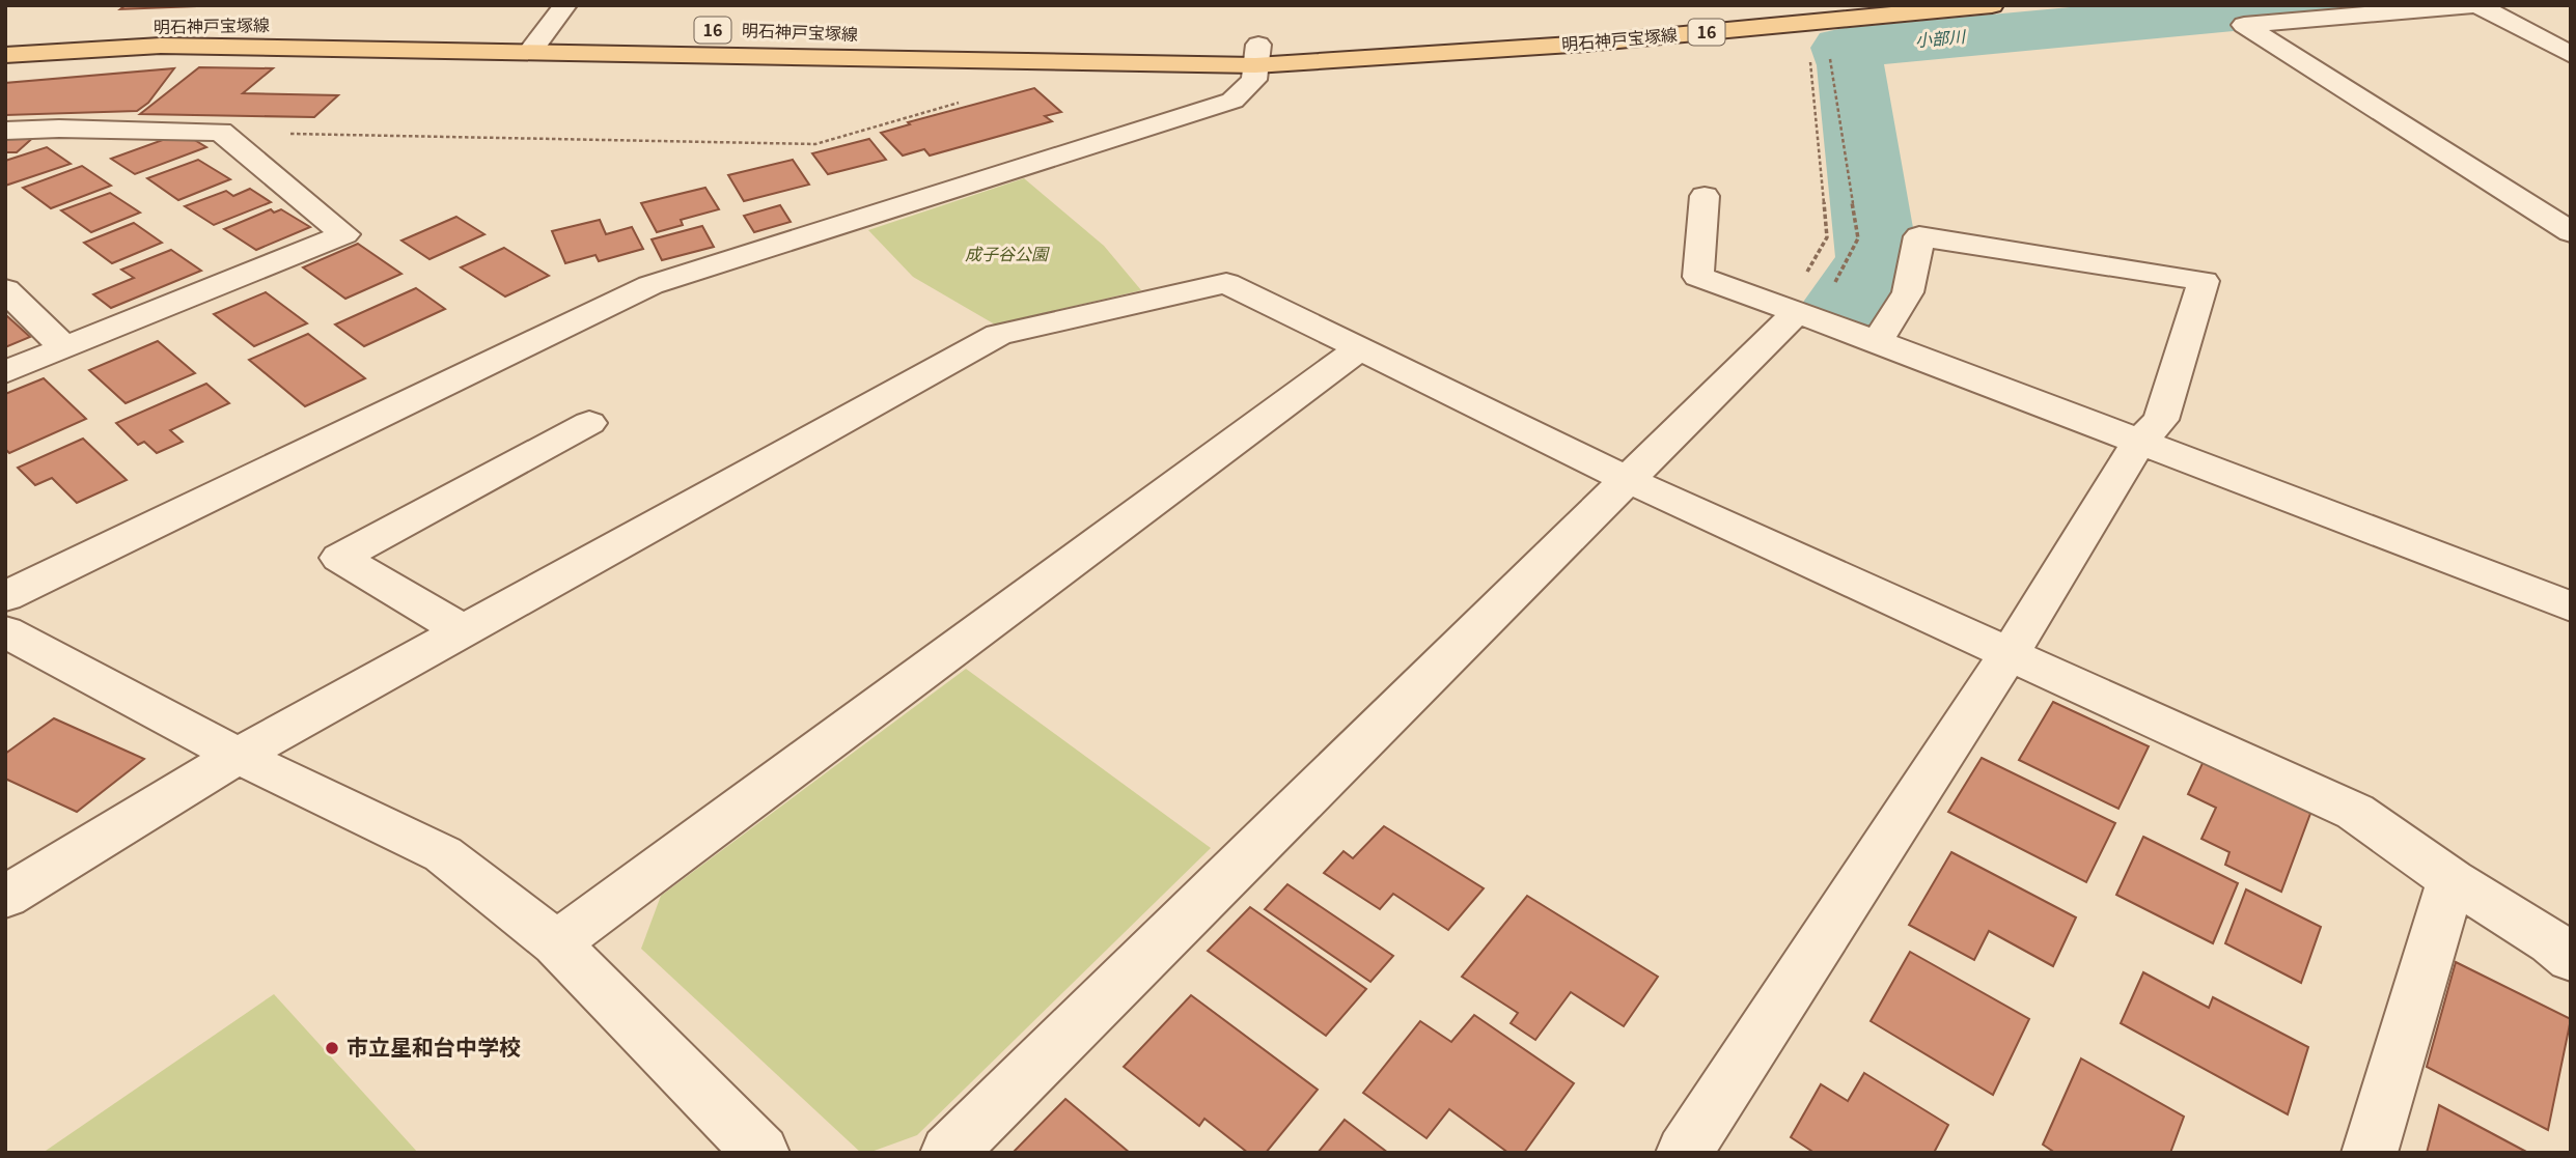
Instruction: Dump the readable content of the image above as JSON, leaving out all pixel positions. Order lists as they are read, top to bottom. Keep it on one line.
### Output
{"streets":{"main road":["明石神戸宝塚線","16"]},"water":["小部川"],"parks":["成子谷公園"],"places":["市立星和台中学校"]}
